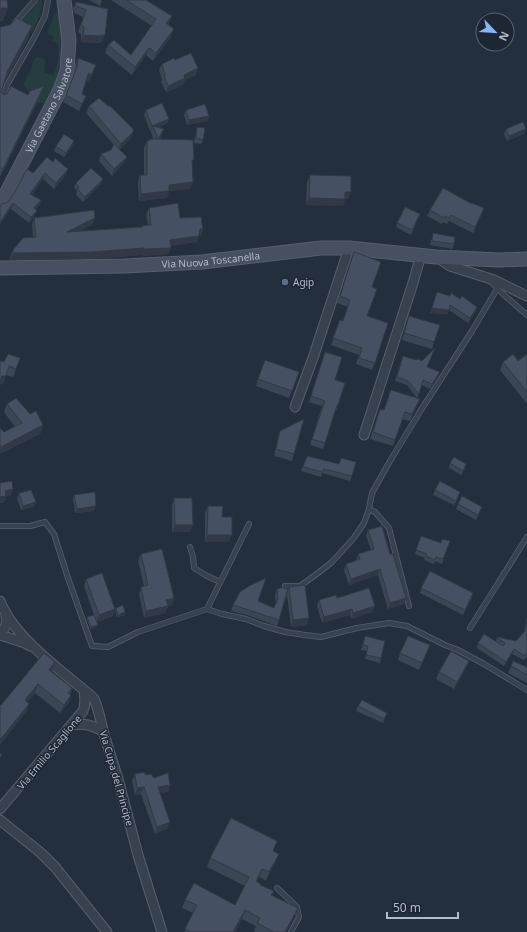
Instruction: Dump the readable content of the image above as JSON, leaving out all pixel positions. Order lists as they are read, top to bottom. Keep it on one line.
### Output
{"streets":{"main road":["Via Gaetano Salvatore","Via Nuova Toscanella"],"street":["Via Emilio Scaglione","Via Cupa del Principe"]},"crossings":[["Via Emilio Scaglione","Via Cupa del Principe"]],"places":["Agip"],"scale_bar":"50 m","north":"bottom right"}
